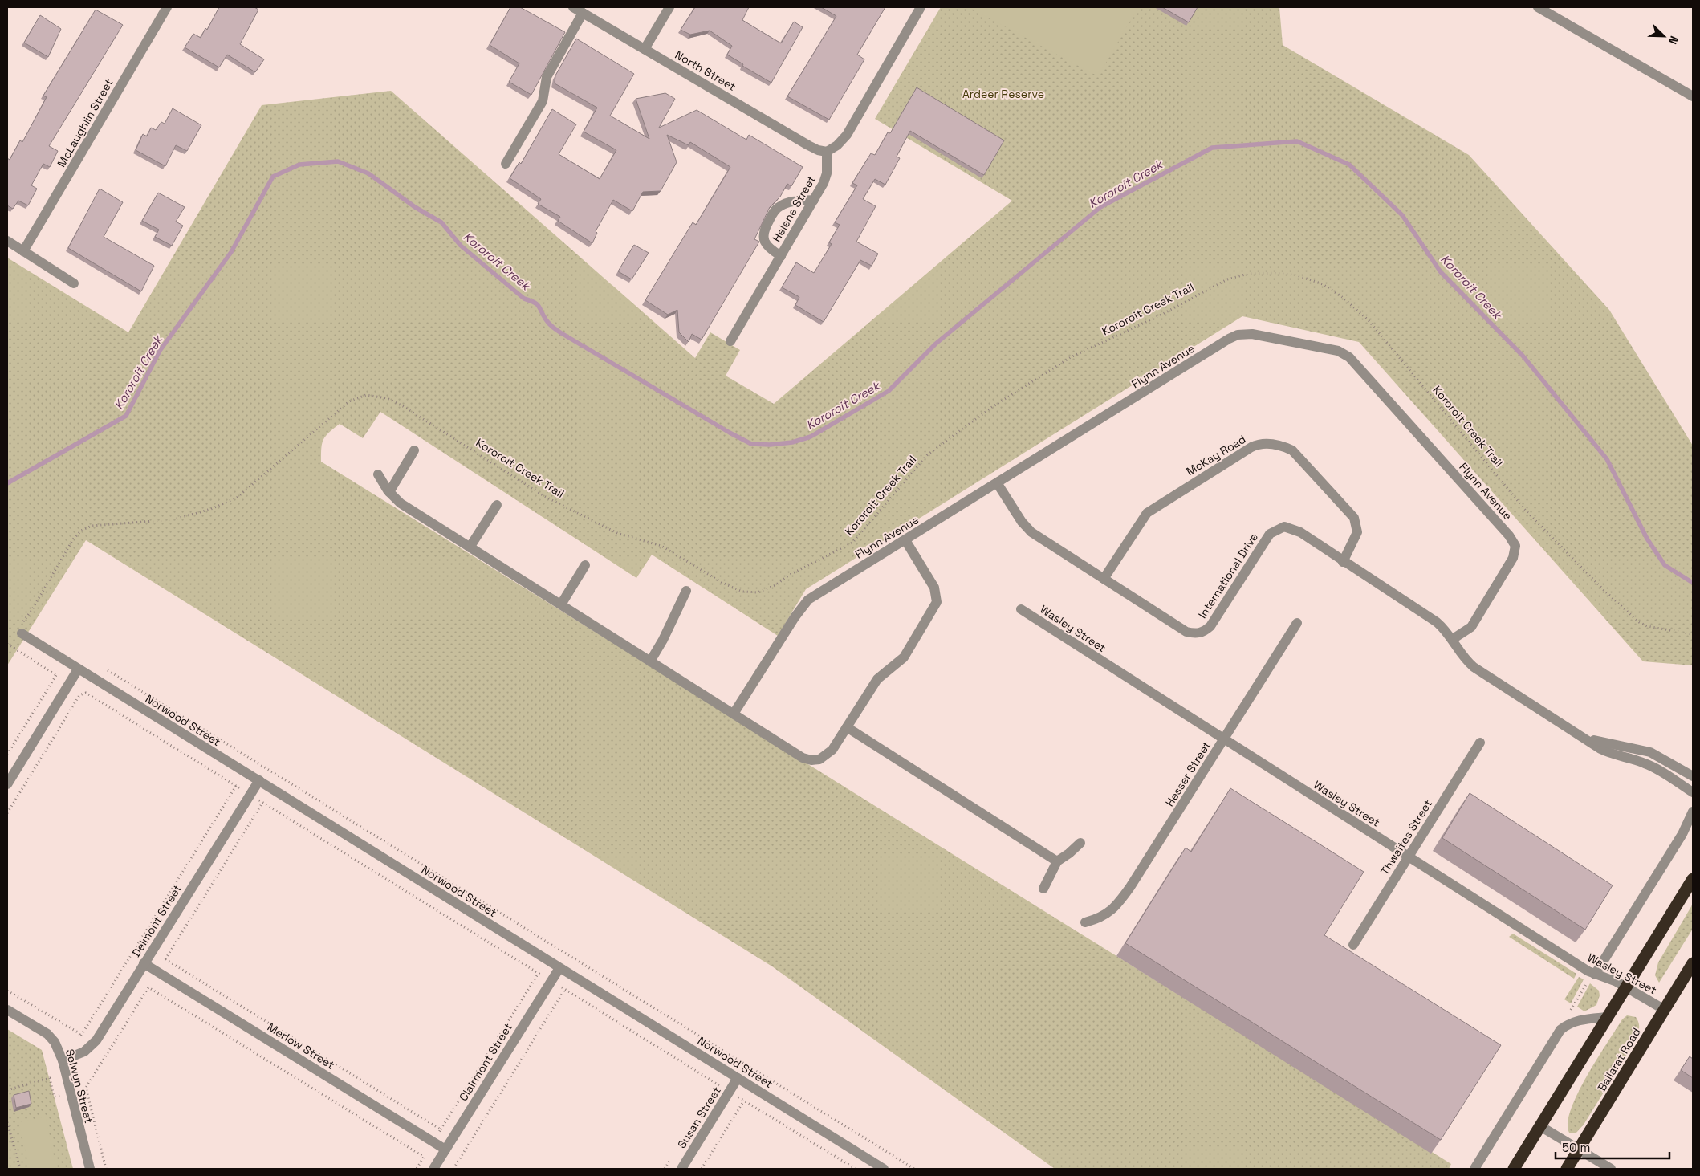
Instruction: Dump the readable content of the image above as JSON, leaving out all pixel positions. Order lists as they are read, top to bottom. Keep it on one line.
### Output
{"streets":{"highway":["Ballarat Road"],"street":["North Street","McLaughlin Street","Helene Street","Flynn Avenue","McKay Road","International Drive","Wasley Street","Norwood Street","Hesser Street","Thwaites Street","Delmont Street","Merlow Street","Clairmont Street","Selwyn Street","Susan Street"],"path":["Kororoit Creek Trail"]},"crossings":[["North Street","Helene Street"],["Kororoit Creek Trail","Norwood Street"],["Flynn Avenue","International Drive"],["McKay Road","International Drive"],["Wasley Street","Hesser Street"],["Wasley Street","Thwaites Street"],["Wasley Street","Ballarat Road"],["Norwood Street","Delmont Street"],["Norwood Street","Clairmont Street"],["Norwood Street","Susan Street"],["Delmont Street","Merlow Street"],["Delmont Street","Selwyn Street"],["Merlow Street","Clairmont Street"]],"water":["Kororoit Creek"],"parks":["Ardeer Reserve"],"scale_bar":"50 m","north":"bottom right"}
